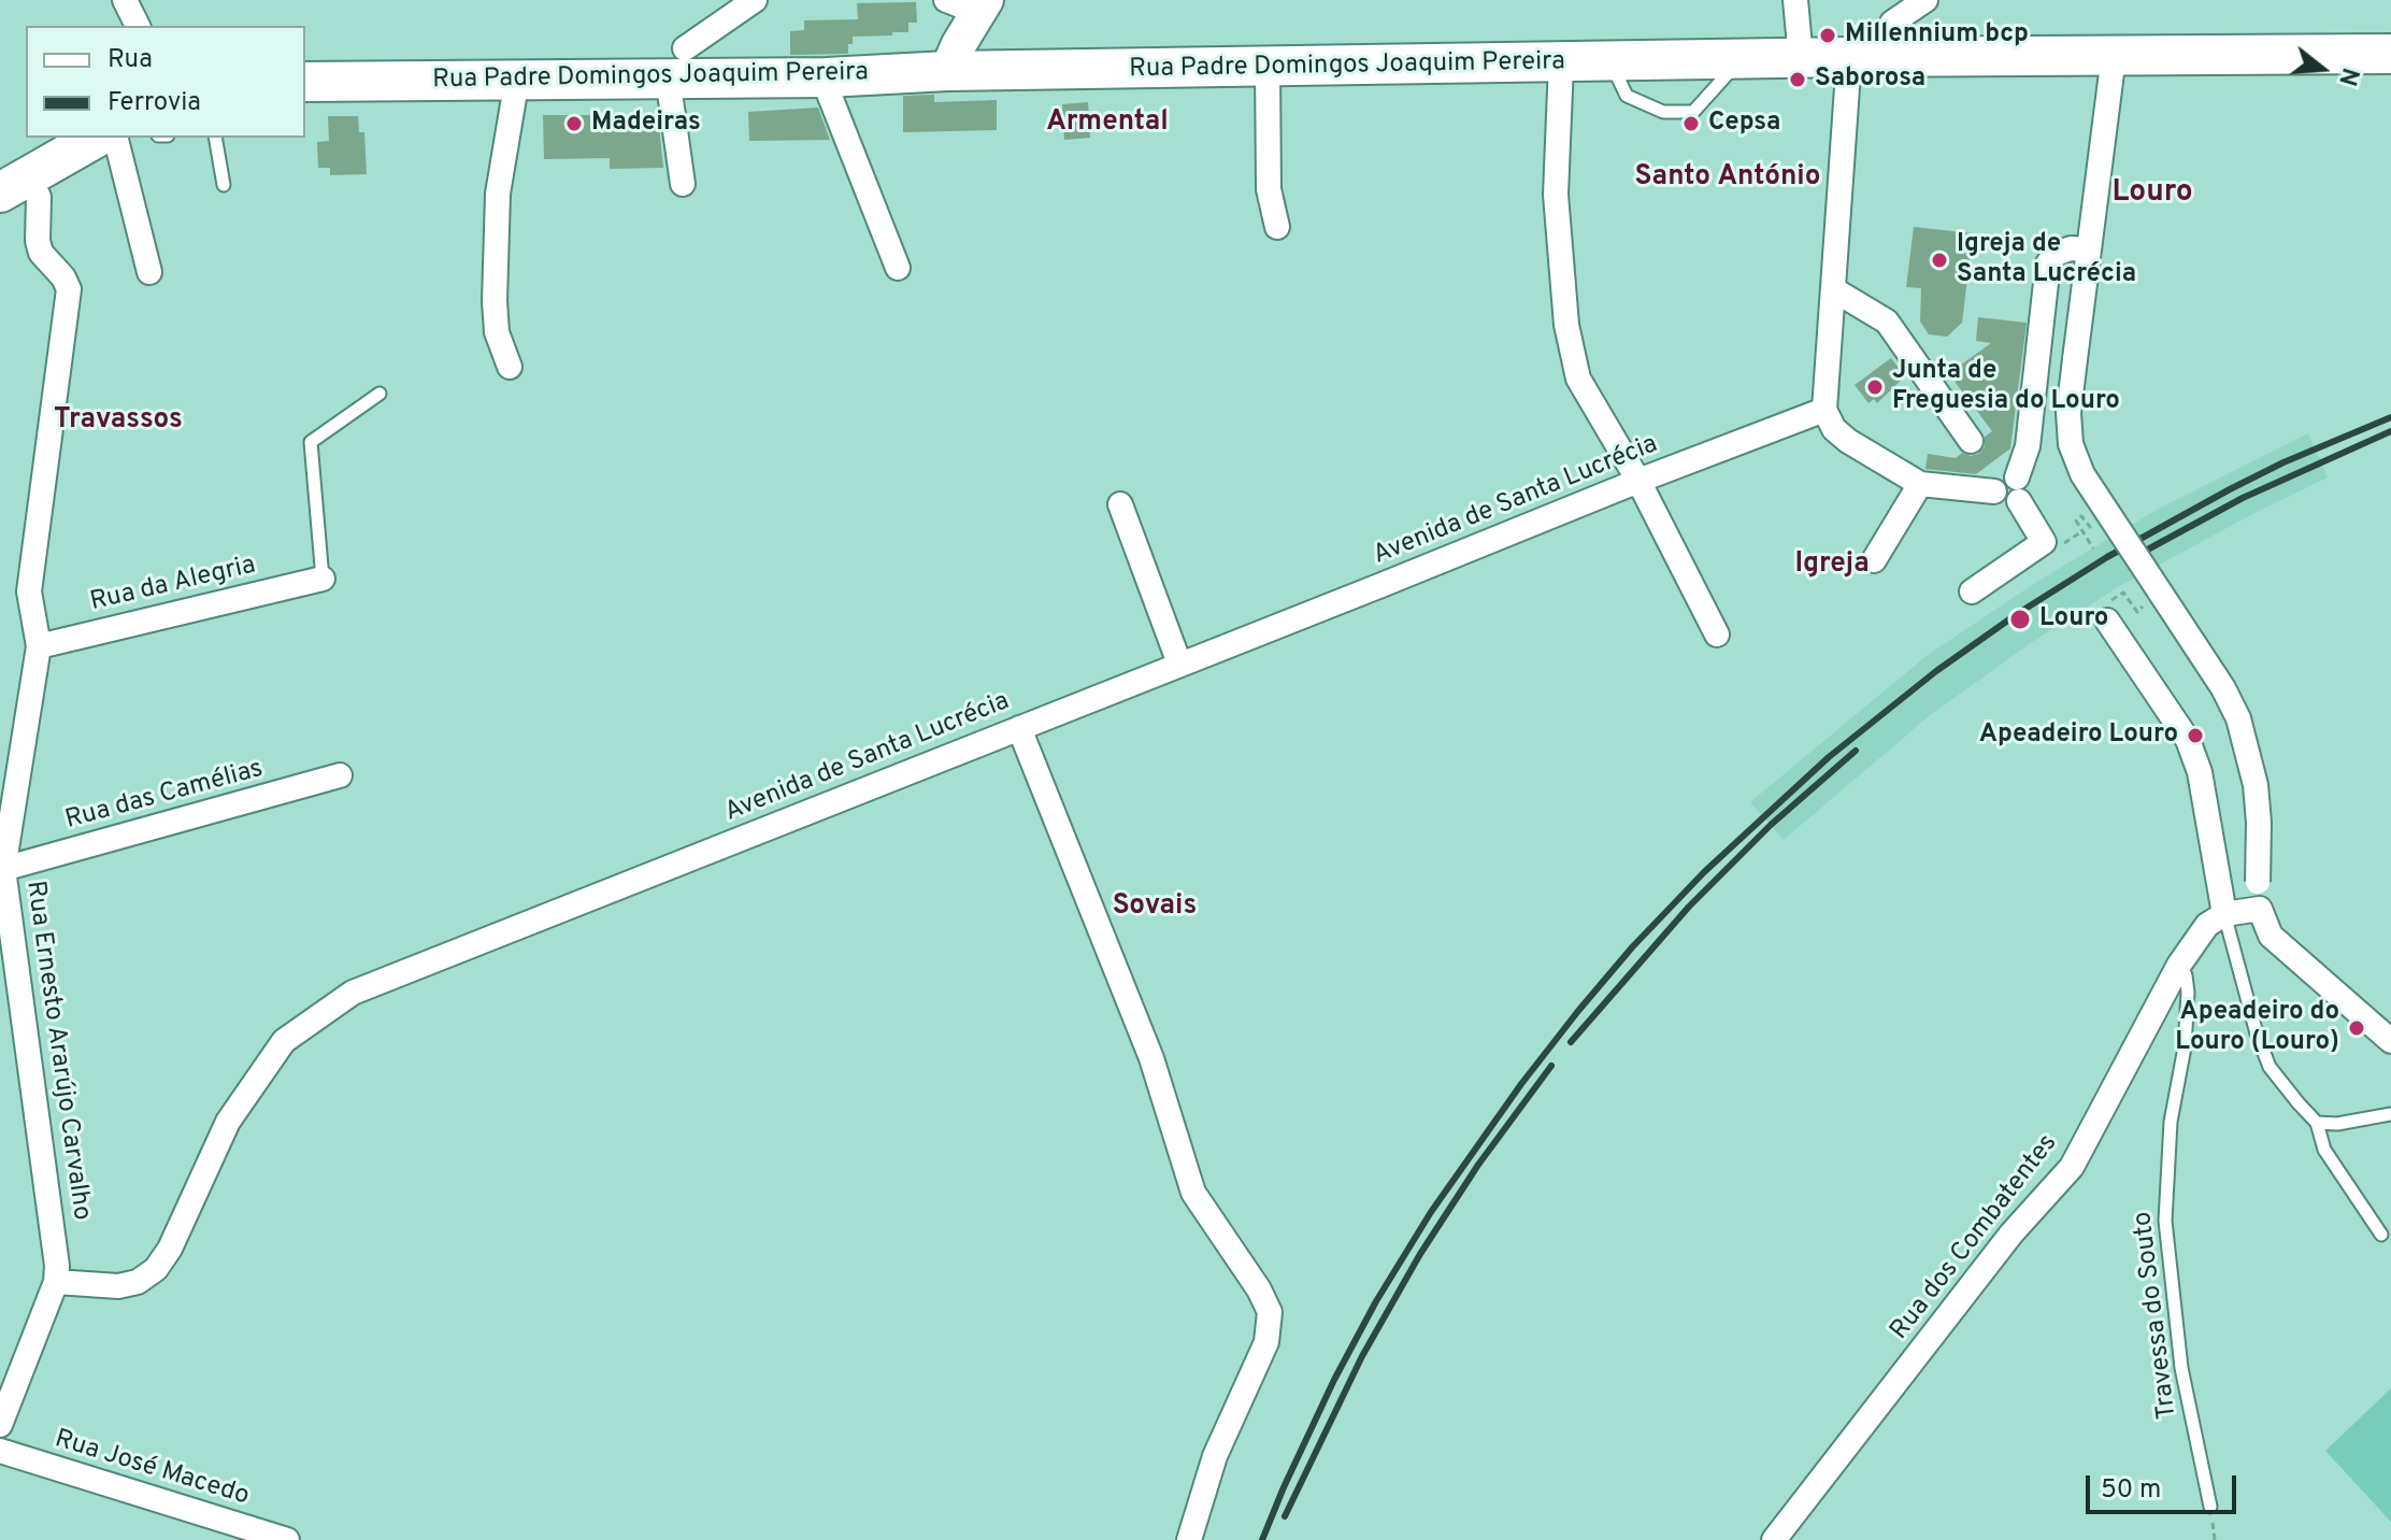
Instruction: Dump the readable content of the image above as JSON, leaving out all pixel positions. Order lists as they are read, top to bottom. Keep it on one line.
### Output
{"streets":{"main road":["Rua Padre Domingos Joaquim Pereira"],"street":["Avenida de Santa Lucrécia","Rua da Alegria","Rua das Camélias","Rua Ernesto Ararújo Carvalho","Rua dos Combatentes","Rua José Macedo"],"lane":["Travessa do Souto"]},"crossings":[["Avenida de Santa Lucrécia","Rua Ernesto Ararújo Carvalho"],["Rua da Alegria","Rua Ernesto Ararújo Carvalho"],["Rua das Camélias","Rua Ernesto Ararújo Carvalho"],["Rua dos Combatentes","Travessa do Souto"]],"districts":["Armental","Santo António","Louro","Travassos","Igreja","Sovais"],"places":["Millennium bcp","Saborosa","Madeiras","Cepsa","Igreja de Santa Lucrécia","Junta de Freguesia do Louro","Louro","Apeadeiro Louro","Apeadeiro do Louro (Louro)"],"legend":["Rua","Ferrovia"],"scale_bar":"50 m","north":"right"}
